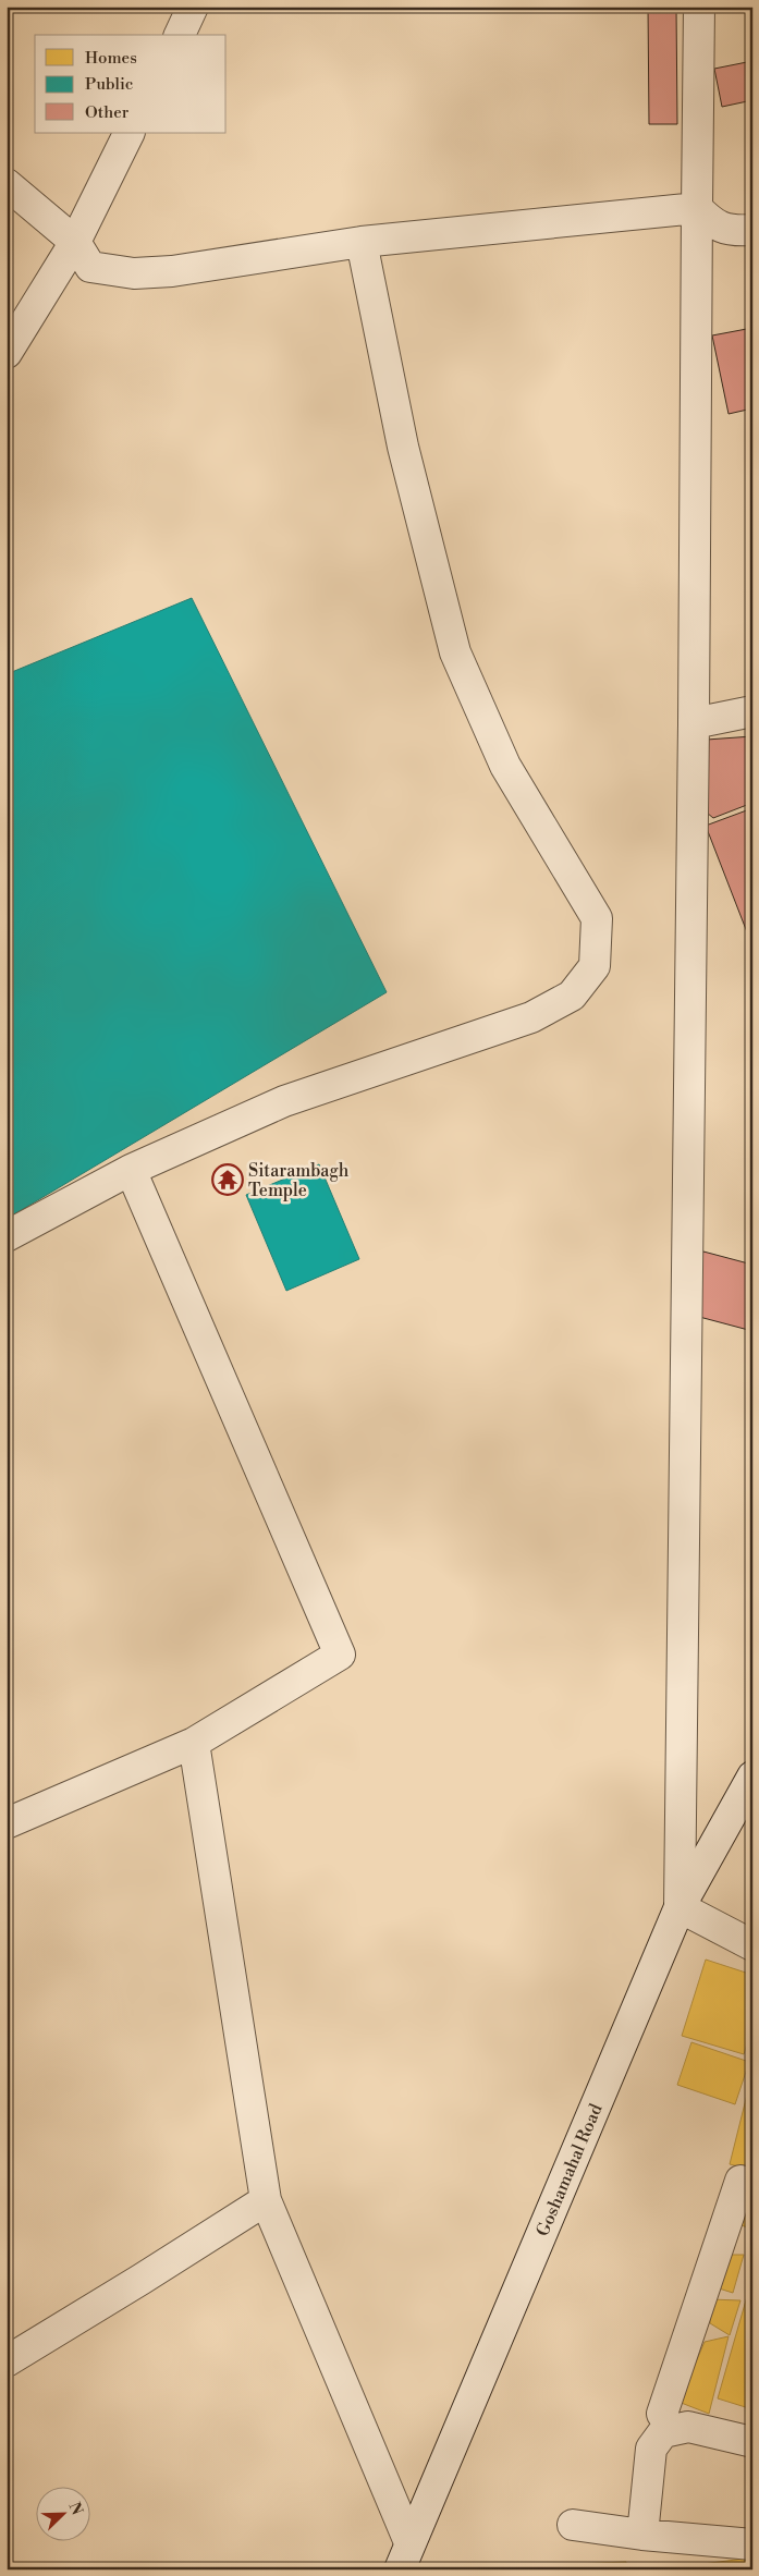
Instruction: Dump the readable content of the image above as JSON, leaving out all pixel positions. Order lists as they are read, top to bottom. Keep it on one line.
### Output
{"streets":{"street":["Goshamahal Road"]},"places":{"temple":["Sitarambagh Temple"]},"legend":["Homes","Public","Other"],"north":"top right"}
